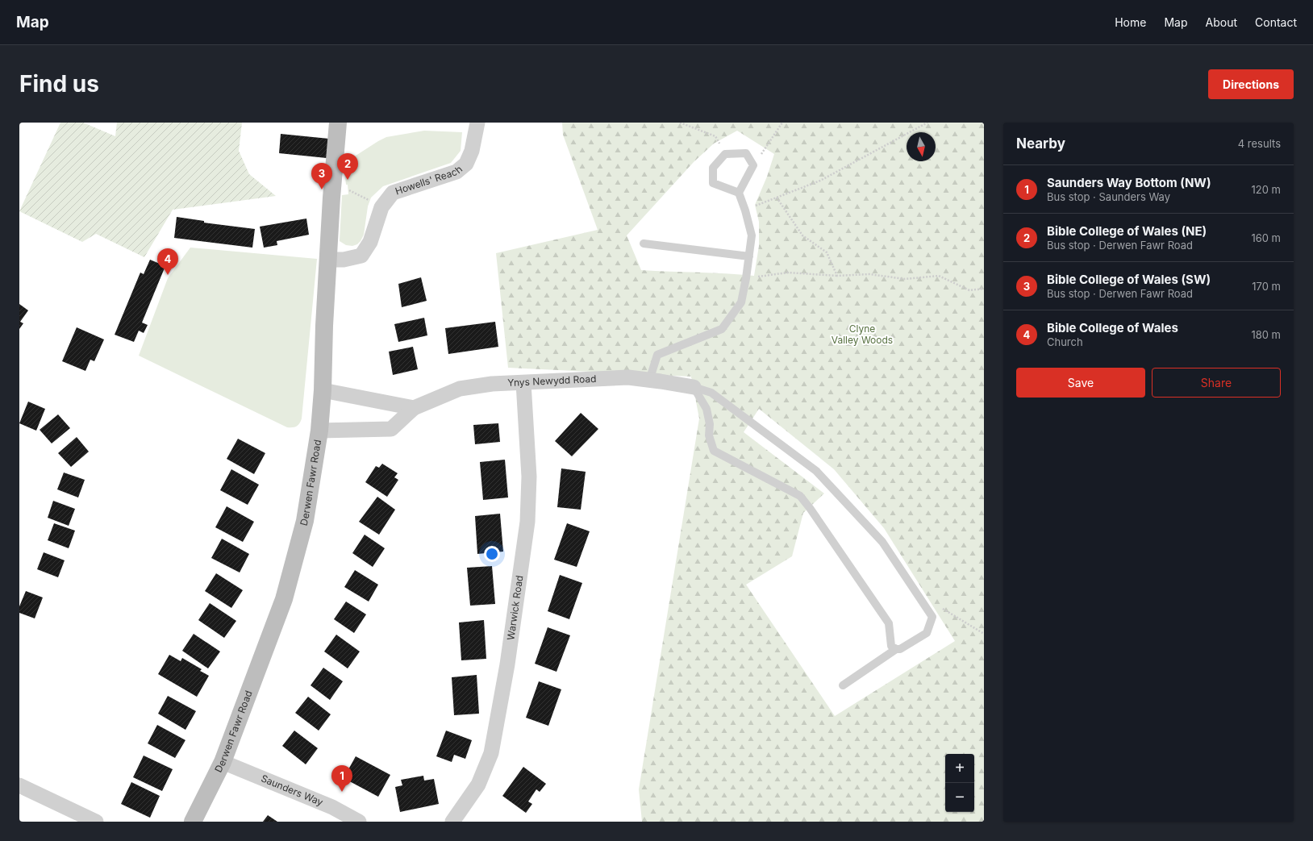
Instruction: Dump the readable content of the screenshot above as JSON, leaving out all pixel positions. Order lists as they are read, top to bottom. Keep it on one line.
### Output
{"streets":{"main road":["Derwen Fawr Road"],"street":["Howells' Reach","Ynys Newydd Road","Warwick Road","Saunders Way"]},"crossings":[["Howells' Reach","Derwen Fawr Road"],["Ynys Newydd Road","Derwen Fawr Road"],["Ynys Newydd Road","Warwick Road"],["Derwen Fawr Road","Saunders Way"]],"parks":["Clyne Valley Woods"],"north":"bottom","page":{"header":"Map","nav":["Home","Map","About","Contact"],"buttons":["Directions",["Save","Share"]],"title":"Find us","heading":["Nearby","4 results"],"pins":["2","3","4","1"],"list":[{"mark":"1","name":"Saunders Way Bottom (NW)","note":"Bus stop · Saunders Way","value":"120 m"},{"mark":"2","name":"Bible College of Wales (NE)","note":"Bus stop · Derwen Fawr Road","value":"160 m"},{"mark":"3","name":"Bible College of Wales (SW)","note":"Bus stop · Derwen Fawr Road","value":"170 m"},{"mark":"4","name":"Bible College of Wales","note":"Church","value":"180 m"}],"map_buttons":["+","−"]}}
